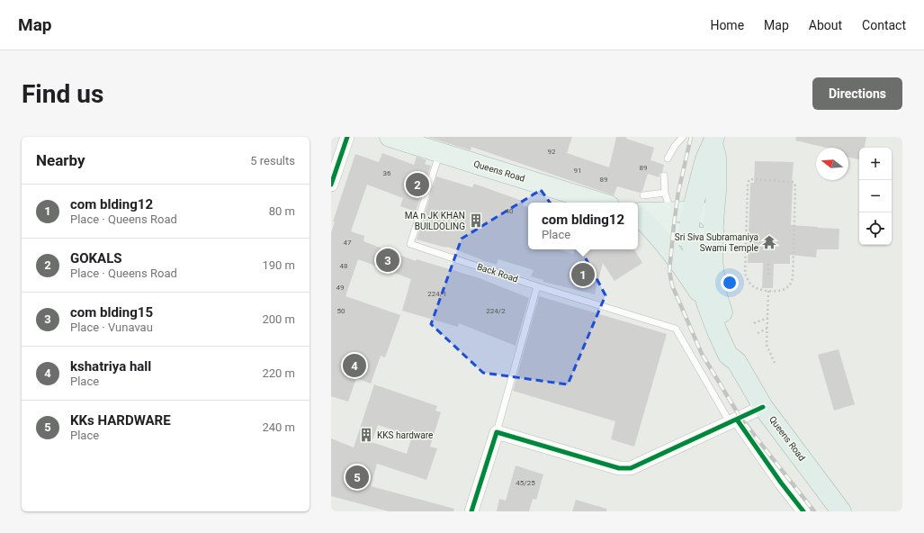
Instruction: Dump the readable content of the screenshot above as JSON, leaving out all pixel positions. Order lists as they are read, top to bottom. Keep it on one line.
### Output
{"streets":{"highway":["Queens Road"],"lane":["Back Road"]},"crossings":[["Queens Road","Back Road"]],"places":{"building":["MA n JK KHAN BUILDOLING","KKS hardware"],"temple":["Sri Siva Subramaniya Swami Temple"]},"house_numbers":["92","89","91","36","89","40","47","48","49","224/1","50","224/2","45/25"],"north":"left","page":{"header":"Map","nav":["Home","Map","About","Contact"],"buttons":"Directions","title":"Find us","heading":["Nearby","5 results"],"map_buttons":["+","−"],"pins":["2","3","1","4","5"],"list":[{"mark":"1","name":"com blding12","note":"Place · Queens Road","value":"80 m"},{"mark":"2","name":"GOKALS","note":"Place · Queens Road","value":"190 m"},{"mark":"3","name":"com blding15","note":"Place · Vunavau","value":"200 m"},{"mark":"4","name":"kshatriya hall","note":"Place","value":"220 m"},{"mark":"5","name":"KKs HARDWARE","note":"Place","value":"240 m"}],"popup":["com blding12","Place"]}}
